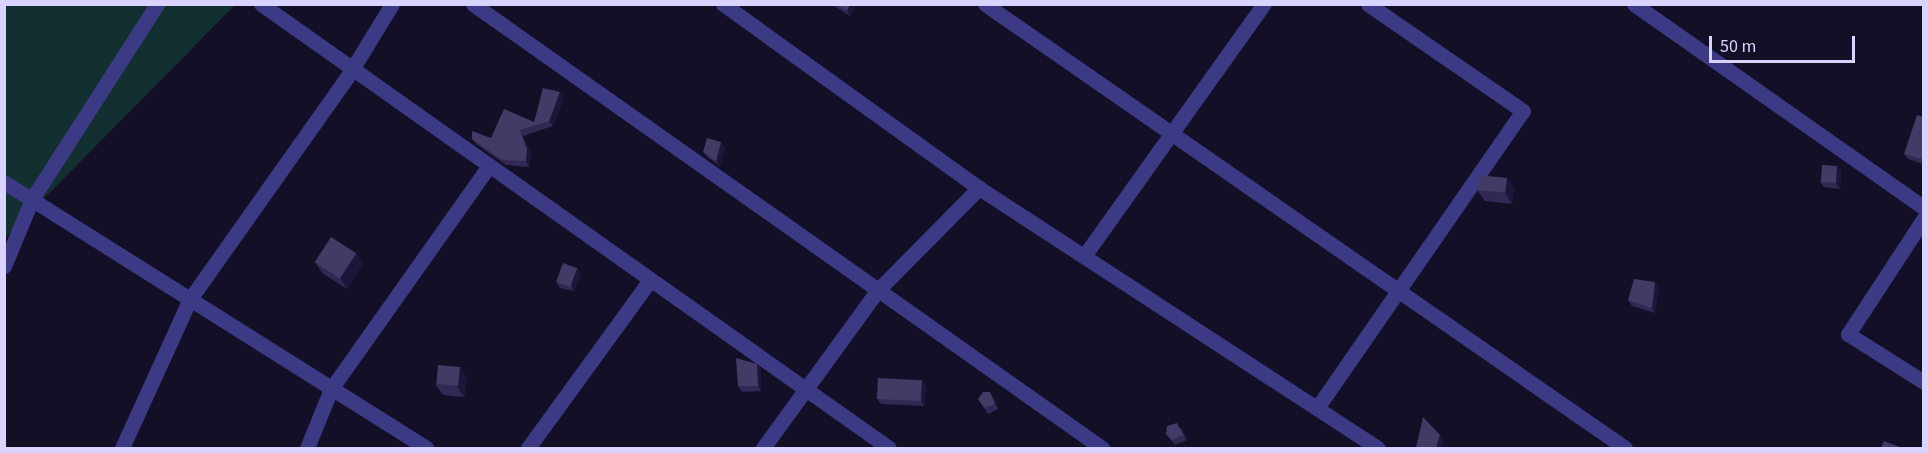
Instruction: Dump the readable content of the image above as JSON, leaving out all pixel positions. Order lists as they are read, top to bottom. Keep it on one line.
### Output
{"scale_bar":"50 m"}
